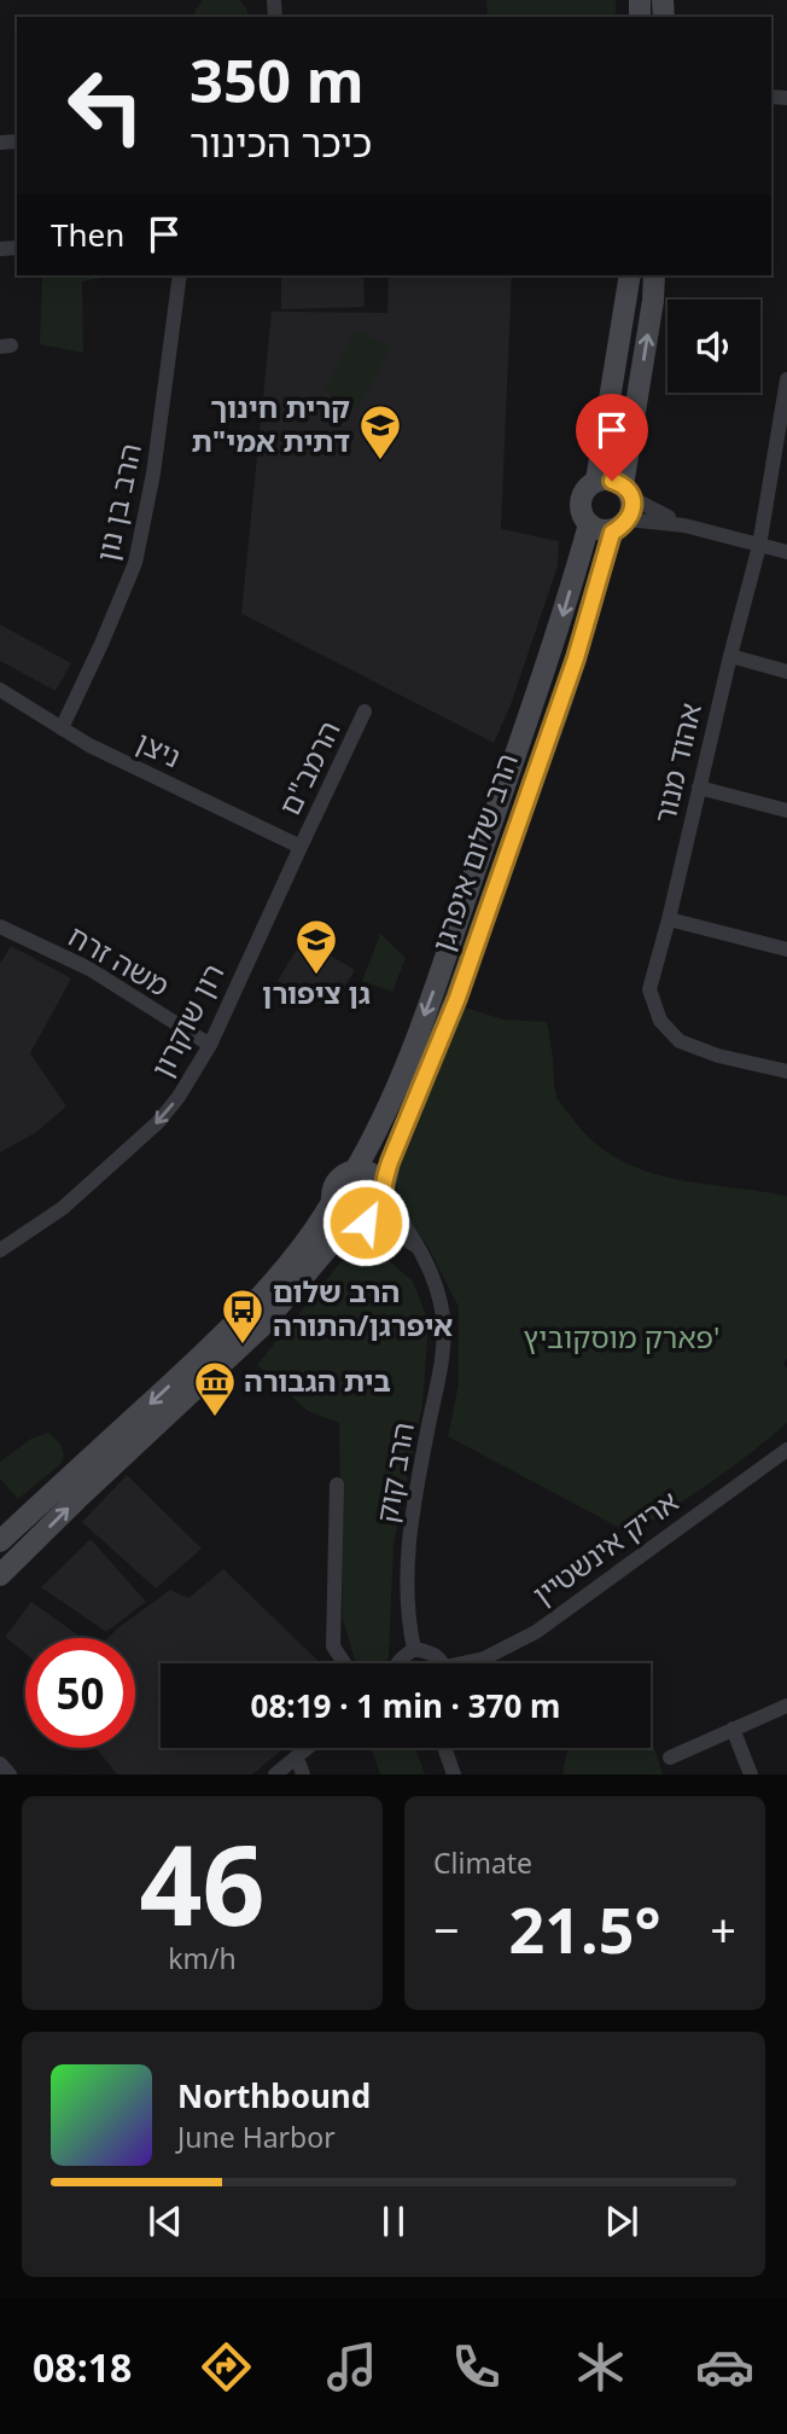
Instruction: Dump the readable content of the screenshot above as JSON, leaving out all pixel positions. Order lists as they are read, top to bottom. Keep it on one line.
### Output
{"streets":{"main road":["הרב שלום איפרגן"],"street":["הרב בן נון","ניצן","אהוד מנור","הרמב\"ם","משה זרח","רון שוקרון","הרב קוק","אריק אינשטיין"]},"crossings":[["הרב בן נון","ניצן"],["ניצן","הרמב\"ם"],["ניצן","רון שוקרון"],["הרמב\"ם","רון שוקרון"],["הרב שלום איפרגן","הרב קוק"],["משה זרח","רון שוקרון"]],"one_way":["רון שוקרון"],"parks":["פארק מוסקוביץ'"],"places":{"school or university":["קרית חינוך דתית אמי\"ת","גן ציפורן"],"bus stop":["הרב שלום איפרגן/התורה"],"museum":["בית הגבורה"]},"page":{"turn":["350 m","כיכר הכינור"],"then":"Then","limit":"50","trip":"08:19 · 1 min · 370 m","tile":[["46","km/h"],"Climate"],"heat":["−","21.5°","+"],"song":["Northbound","June Harbor"],"tabs":"08:18"}}
